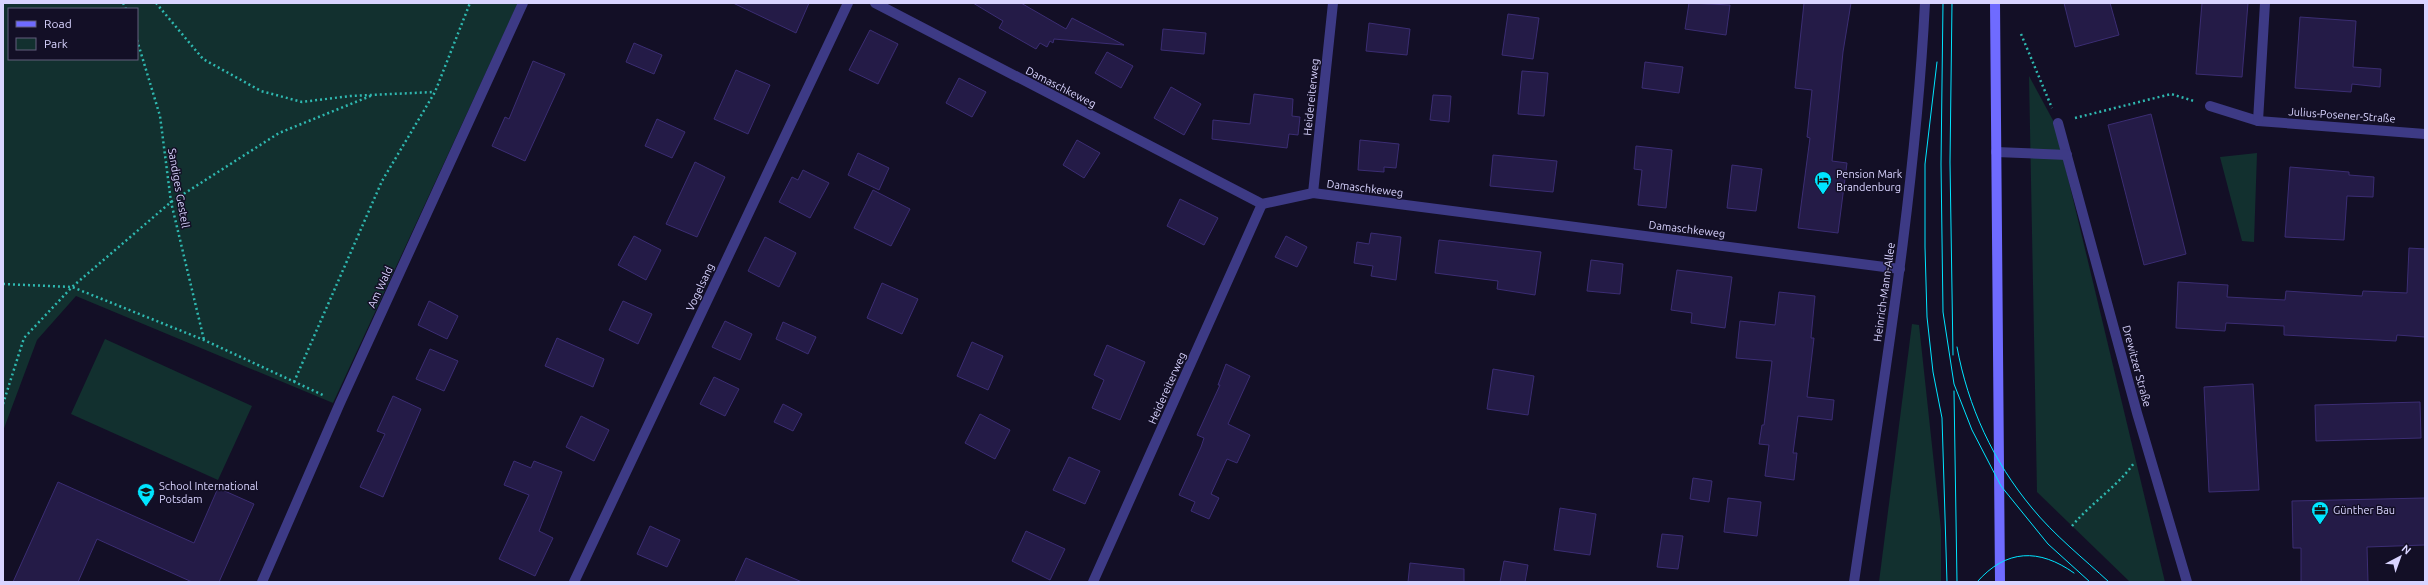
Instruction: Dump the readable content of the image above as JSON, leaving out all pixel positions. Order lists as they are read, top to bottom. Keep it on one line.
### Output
{"streets":{"street":["Damaschkeweg","Heidereiterweg","Julius-Posener-Straße","Am Wald","Vogelsang","Heinrich-Mann-Allee","Drewitzer Straße"],"path":["Sandiges Gestell"]},"crossings":[["Damaschkeweg","Heidereiterweg"],["Damaschkeweg","Heinrich-Mann-Allee"]],"places":{"hotel":["Pension Mark Brandenburg"],"school or university":["School International Potsdam"],"office":["Günther Bau"]},"legend":["Road","Park"],"north":"top right"}
